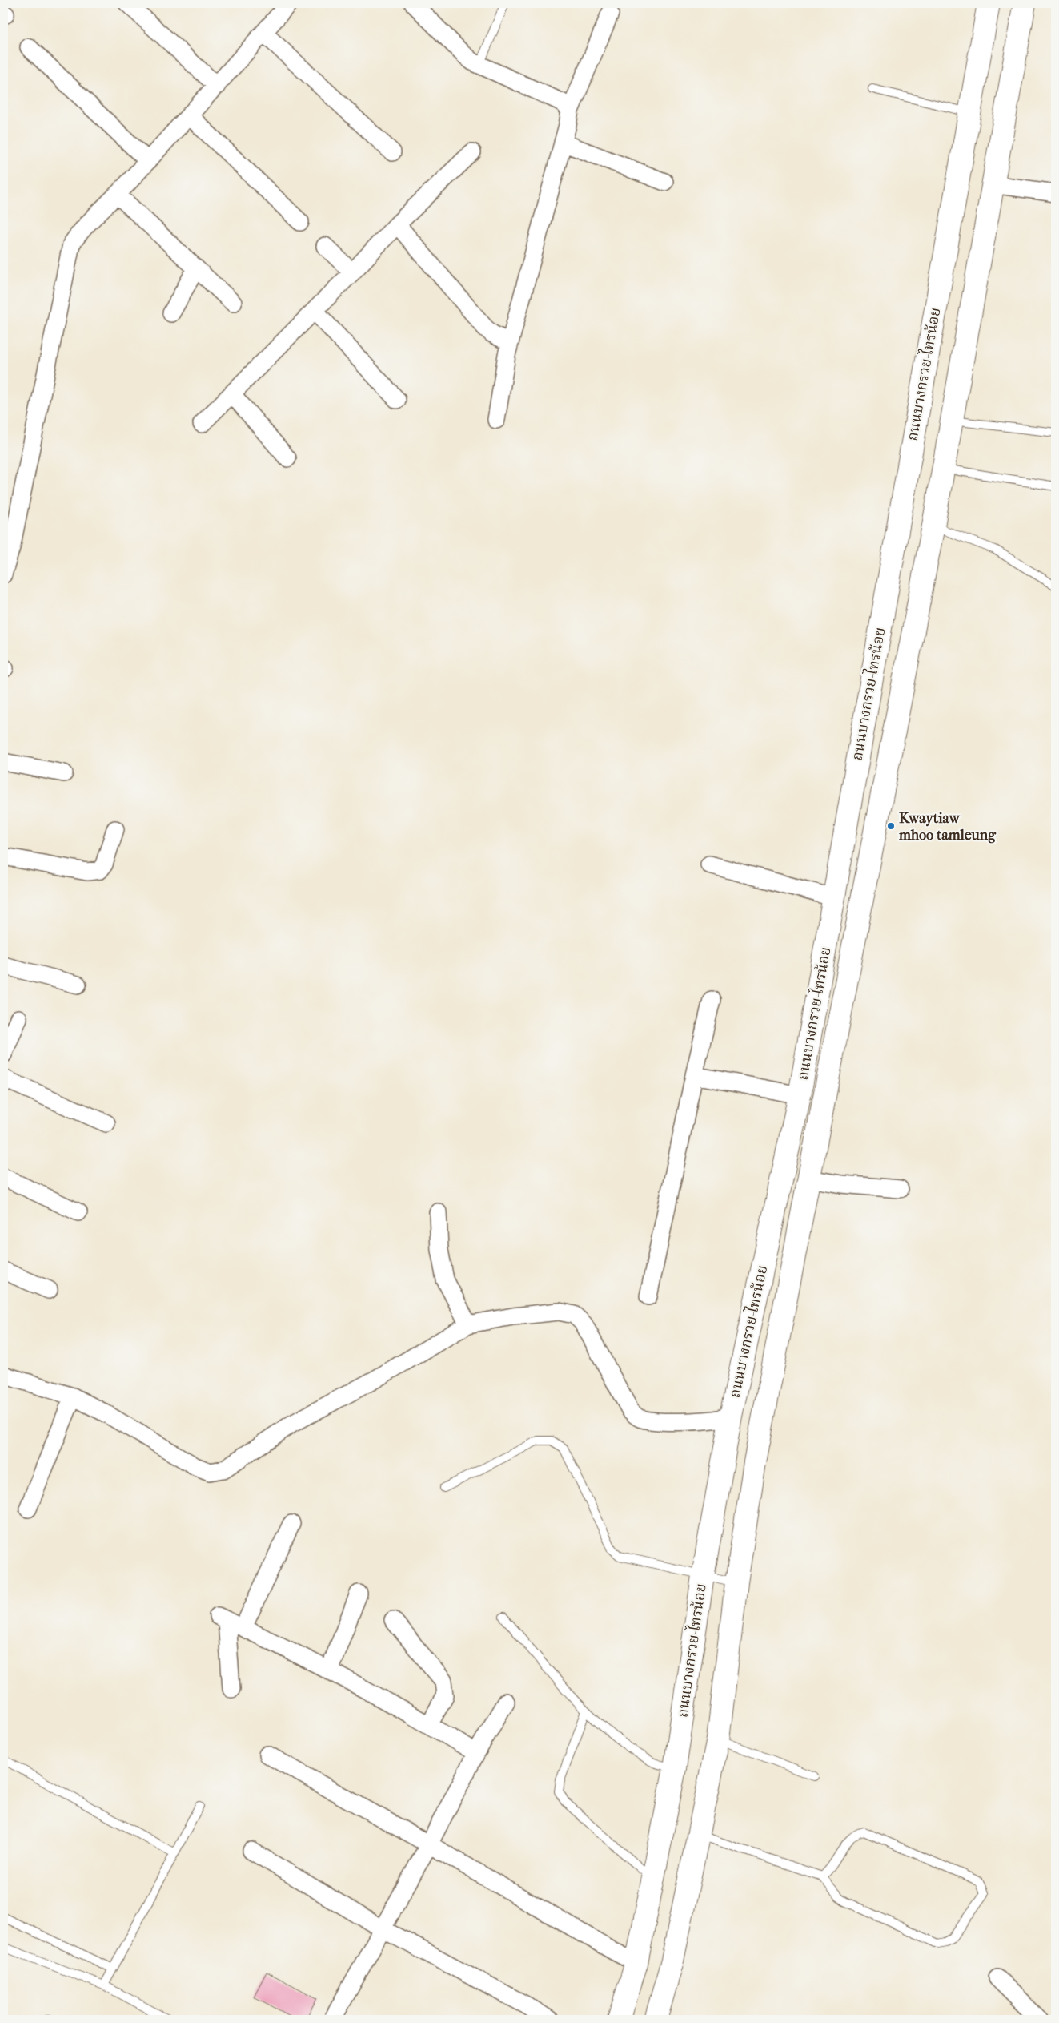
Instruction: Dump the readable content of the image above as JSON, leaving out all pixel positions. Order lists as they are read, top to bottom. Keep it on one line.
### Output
{"streets":{"main road":["ถนนบางกรวย-ไทรน้อย"]},"places":["Kwaytiaw mhoo tamleung"]}
